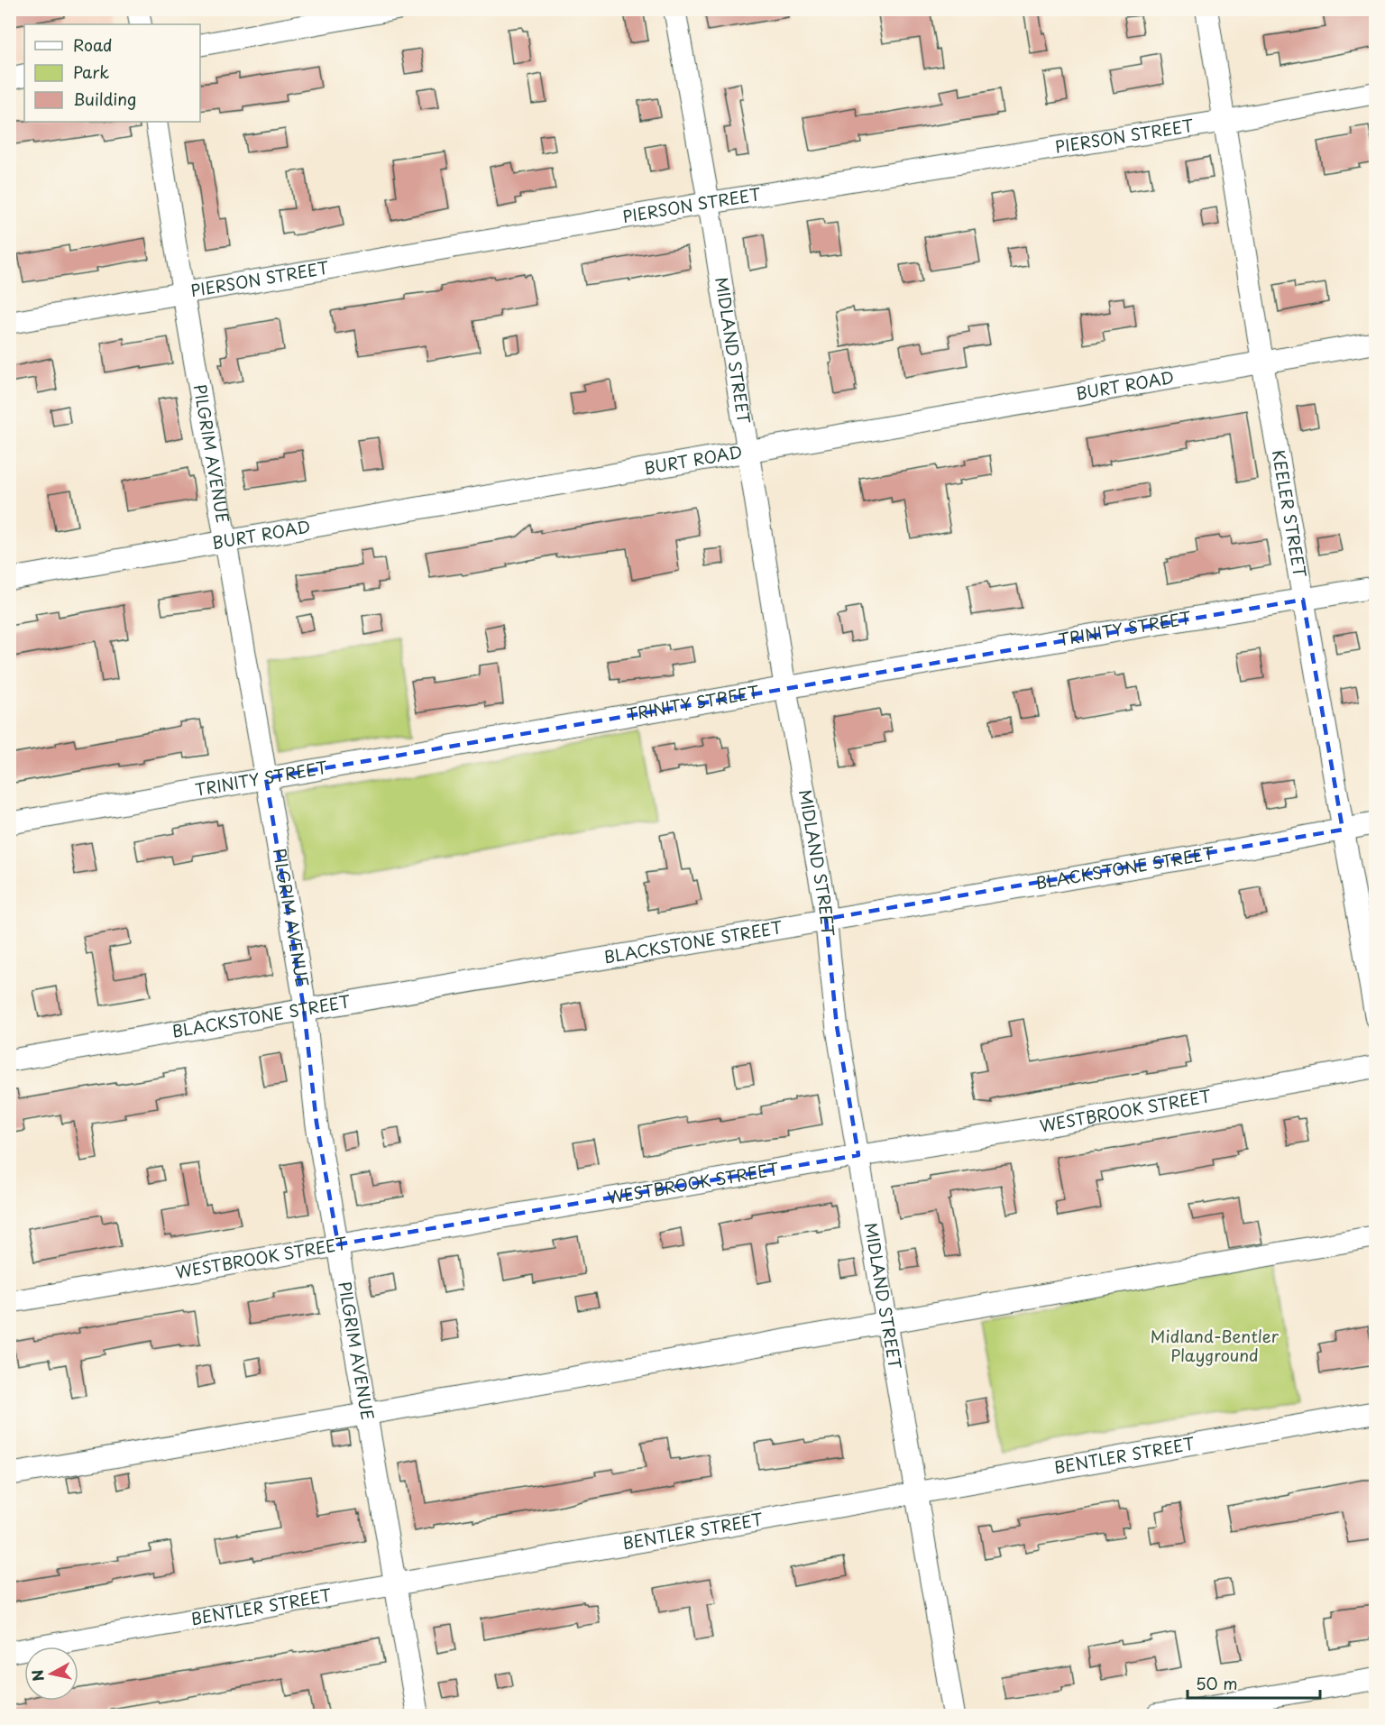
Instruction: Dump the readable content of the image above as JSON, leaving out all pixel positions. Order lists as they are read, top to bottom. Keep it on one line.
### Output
{"streets":{"street":["PIERSON STREET","MIDLAND STREET","BURT ROAD","PILGRIM AVENUE","KEELER STREET","TRINITY STREET","BLACKSTONE STREET","WESTBROOK STREET","BENTLER STREET"]},"crossings":[["PIERSON STREET","MIDLAND STREET"],["PIERSON STREET","PILGRIM AVENUE"],["PIERSON STREET","KEELER STREET"],["MIDLAND STREET","BURT ROAD"],["MIDLAND STREET","TRINITY STREET"],["MIDLAND STREET","BLACKSTONE STREET"],["MIDLAND STREET","WESTBROOK STREET"],["MIDLAND STREET","BENTLER STREET"],["BURT ROAD","PILGRIM AVENUE"],["BURT ROAD","KEELER STREET"],["PILGRIM AVENUE","TRINITY STREET"],["PILGRIM AVENUE","BLACKSTONE STREET"],["PILGRIM AVENUE","WESTBROOK STREET"],["PILGRIM AVENUE","BENTLER STREET"],["KEELER STREET","TRINITY STREET"],["KEELER STREET","BLACKSTONE STREET"]],"parks":["Midland-Bentler Playground"],"legend":["Road","Park","Building"],"scale_bar":"50 m","north":"left"}
